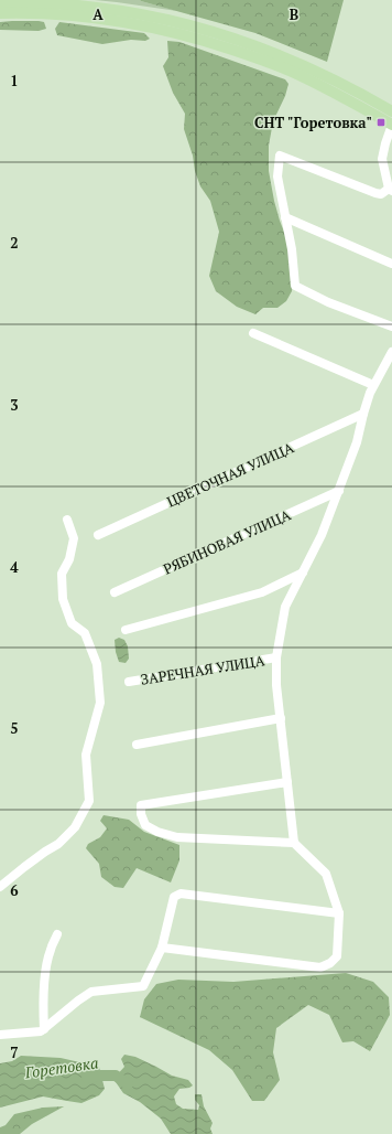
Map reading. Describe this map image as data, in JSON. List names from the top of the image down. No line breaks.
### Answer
{"streets":{"street":["ЦВЕТОЧНАЯ УЛИЦА","РЯБИНОВАЯ УЛИЦА","ЗАРЕЧНАЯ УЛИЦА"]},"water":["Горетовка"],"places":{"transit":["СНТ \"Горетовка\""]},"grid":{"columns":["A","B"],"rows":["1","2","3","4","5","6","7"]}}
